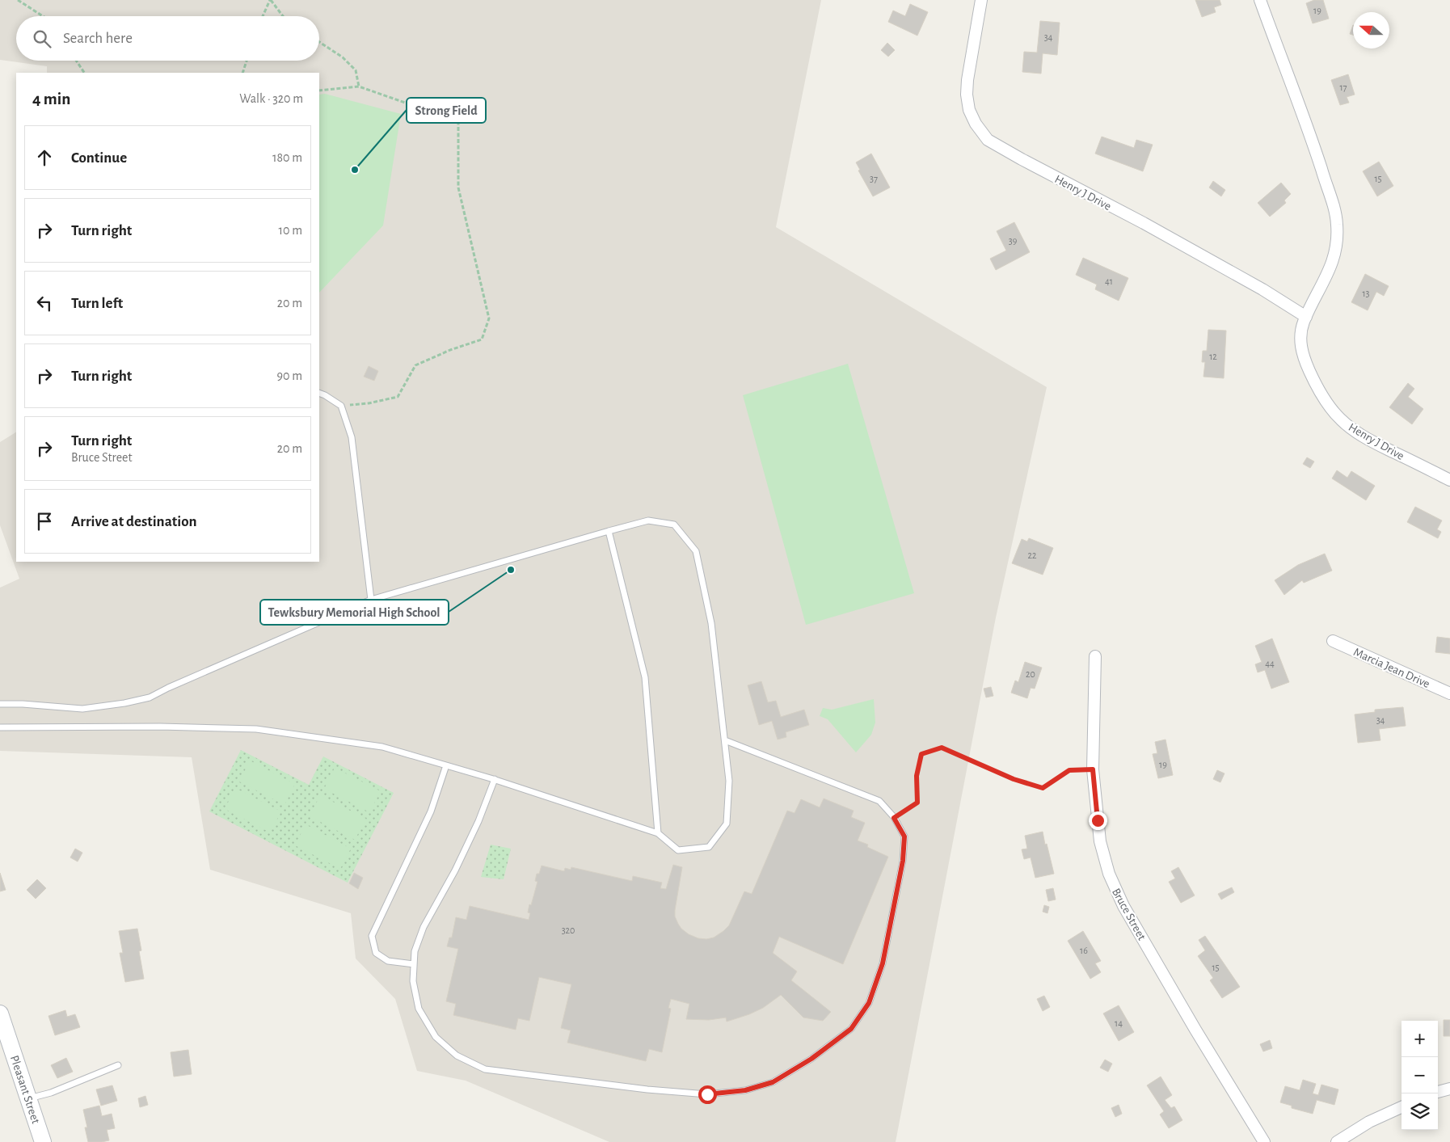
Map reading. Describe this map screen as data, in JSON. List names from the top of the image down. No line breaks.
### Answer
{"streets":{"main road":["Pleasant Street"],"street":["Henry J Drive","Marcia Jean Drive","Bruce Street"]},"places":["Strong Field","Tewksbury Memorial High School"],"house_numbers":["19","34","17","37","15","39","41","13","12","22","44","20","34","19","320","16","15","14"],"north":"left","page":{"search":"Search here","heading":["4 min","Walk · 320 m"],"list":[["Continue","180 m"],["Turn right","10 m"],["Turn left","20 m"],["Turn right","90 m"],["Turn right","Bruce Street","20 m"],"Arrive at destination"],"map_buttons":["+","−"]}}
